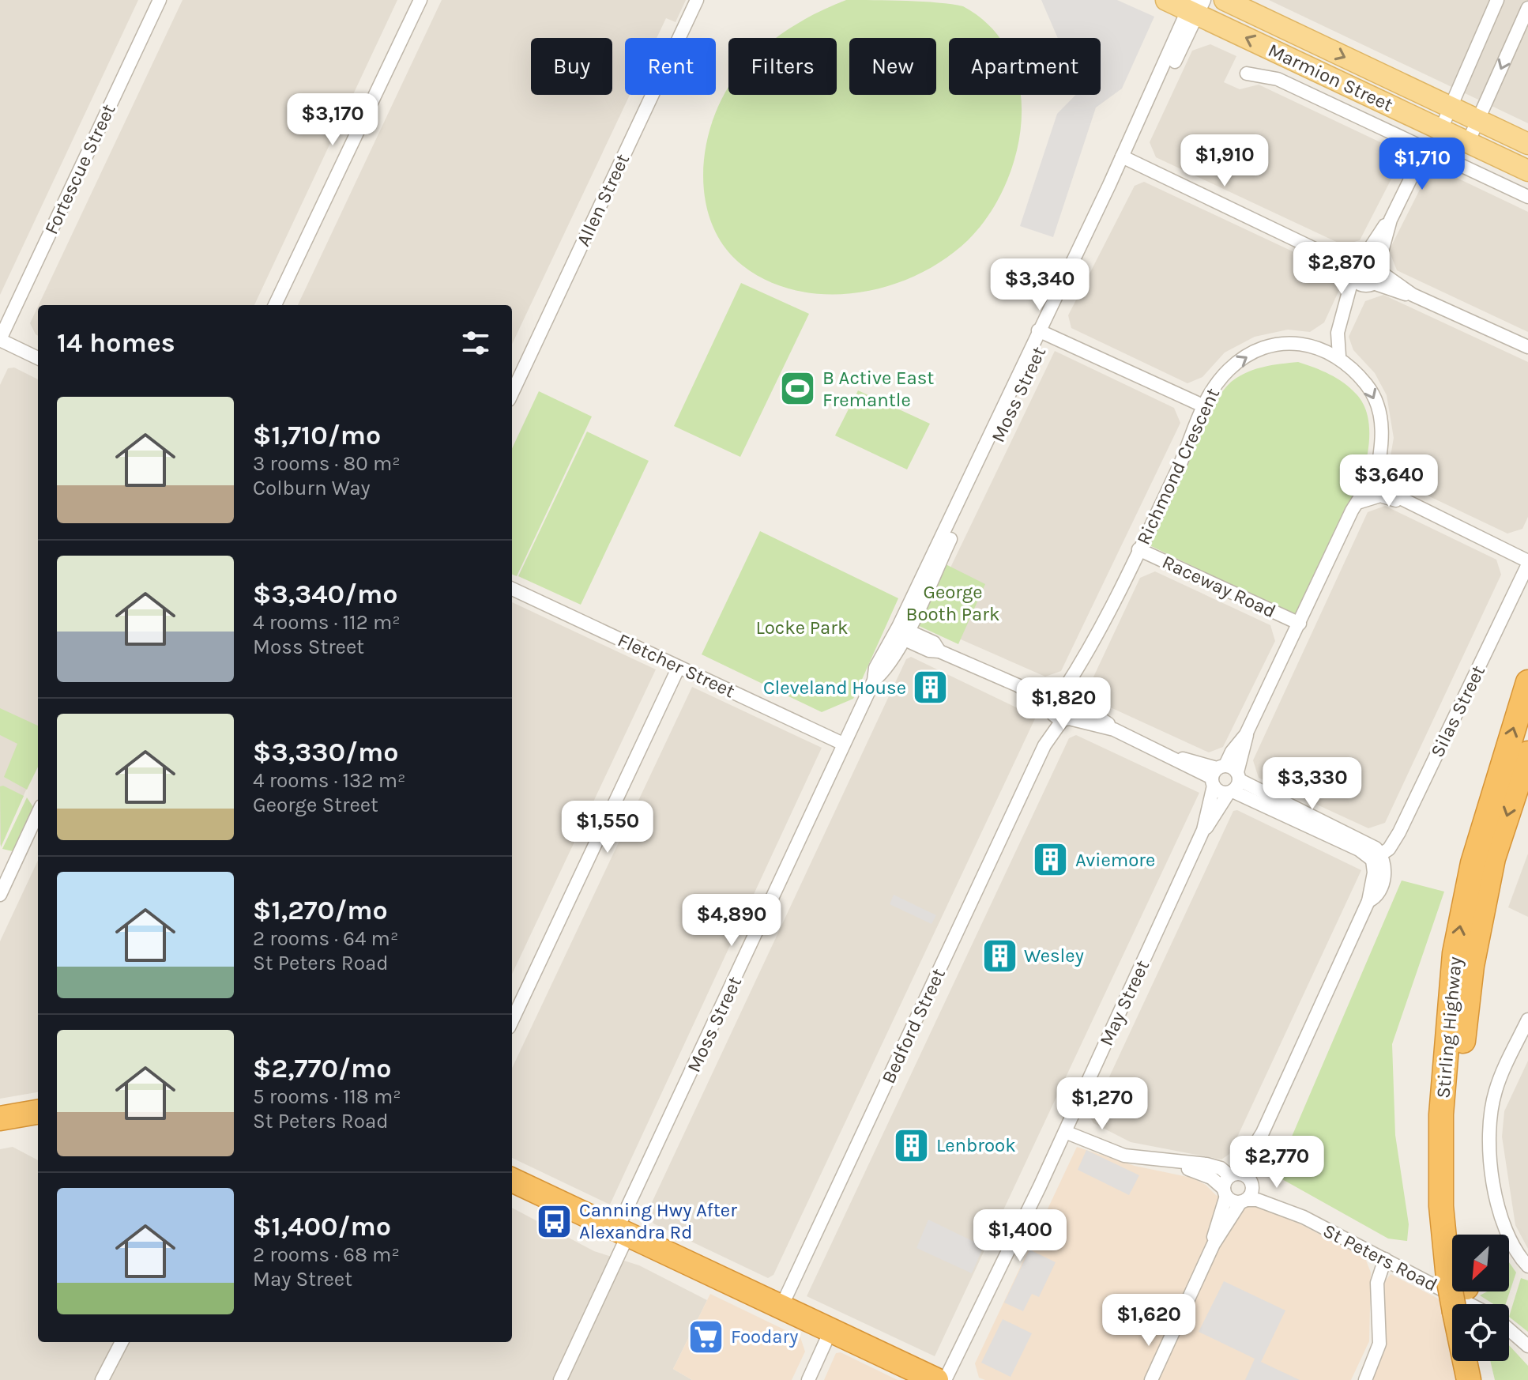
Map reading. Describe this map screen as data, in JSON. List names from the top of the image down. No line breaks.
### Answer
{"streets":{"highway":["Stirling Highway"],"main road":["Marmion Street"],"street":["Fortescue Street","Allen Street","Moss Street","Richmond Crescent","Raceway Road","Fletcher Street","Silas Street","May Street","Bedford Street","St Peters Road"]},"crossings":[["Marmion Street","Moss Street"],["Moss Street","Fletcher Street"],["Richmond Crescent","Raceway Road"]],"parks":["George Booth Park","Locke Park"],"places":{"sports":["B Active East Fremantle"],"building":["Cleveland House","Aviemore","Wesley","Lenbrook"],"bus stop":["Canning Hwy After Alexandra Rd"],"supermarket":["Foodary"]},"north":"bottom left","page":{"chip":["Buy","Rent","Filters","New","Apartment"],"price":["$3,170","$1,910","$1,710","$2,870","$3,340","$3,640","$1,820","$3,330","$1,550","$4,890","$1,270","$2,770","$1,400","$1,620"],"heading":"14 homes","list":[{"name":"$1,710/mo","note":"3 rooms · 80 m² · Colburn Way"},{"name":"$3,340/mo","note":"4 rooms · 112 m² · Moss Street"},{"name":"$3,330/mo","note":"4 rooms · 132 m² · George Street"},{"name":"$1,270/mo","note":"2 rooms · 64 m² · St Peters Road"},{"name":"$2,770/mo","note":"5 rooms · 118 m² · St Peters Road"},{"name":"$1,400/mo","note":"2 rooms · 68 m² · May Street"}]}}
